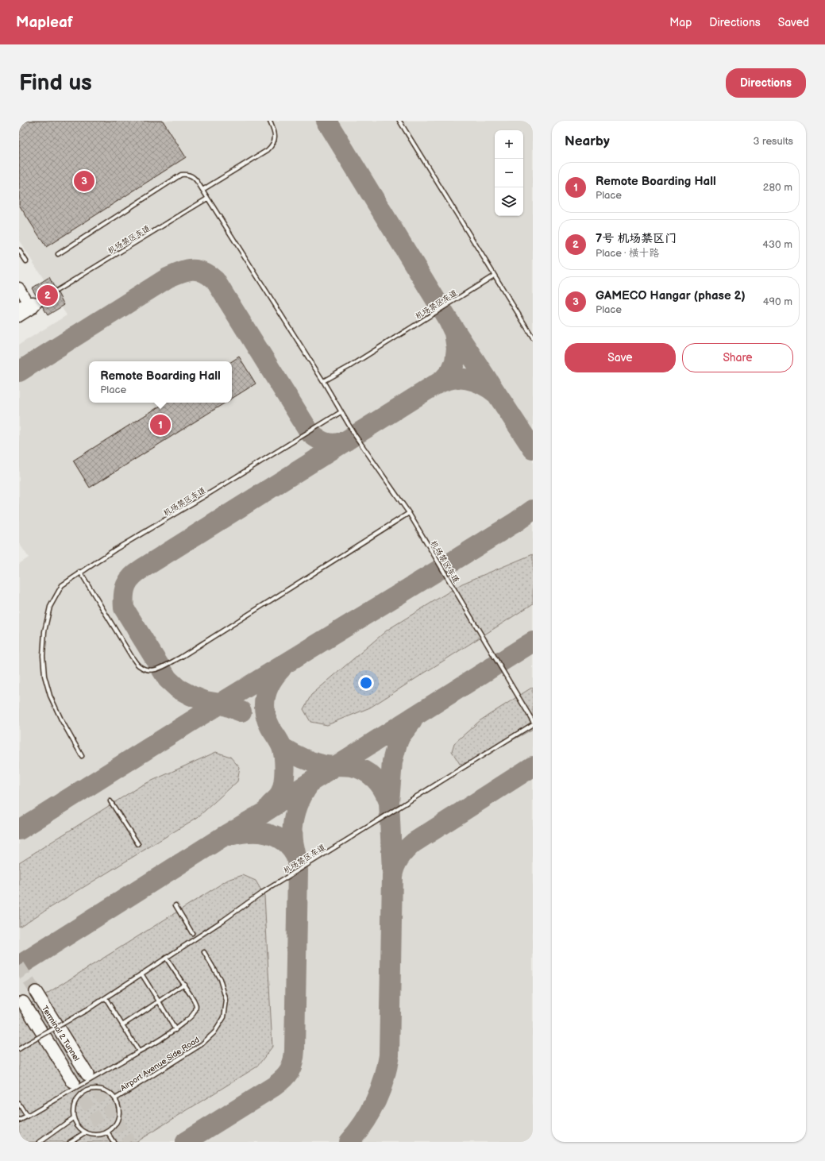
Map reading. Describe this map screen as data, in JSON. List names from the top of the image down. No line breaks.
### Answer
{"streets":{"highway":["Terminal 2 Tunnel"],"lane":["机场禁区车道","Airport Avenue Side Road"]},"page":{"header":"Mapleaf","nav":["Map","Directions","Saved"],"buttons":["Directions",["Save","Share"]],"title":"Find us","heading":["Nearby","3 results"],"map_buttons":["+","−"],"list":[{"mark":"1","name":"Remote Boarding Hall","note":"Place","value":"280 m"},{"mark":"2","name":"7号 机场禁区门","note":"Place · 横十路","value":"430 m"},{"mark":"3","name":"GAMECO Hangar (phase 2)","note":"Place","value":"490 m"}],"pins":["3","2","1"],"popup":["Remote Boarding Hall","Place"]}}
